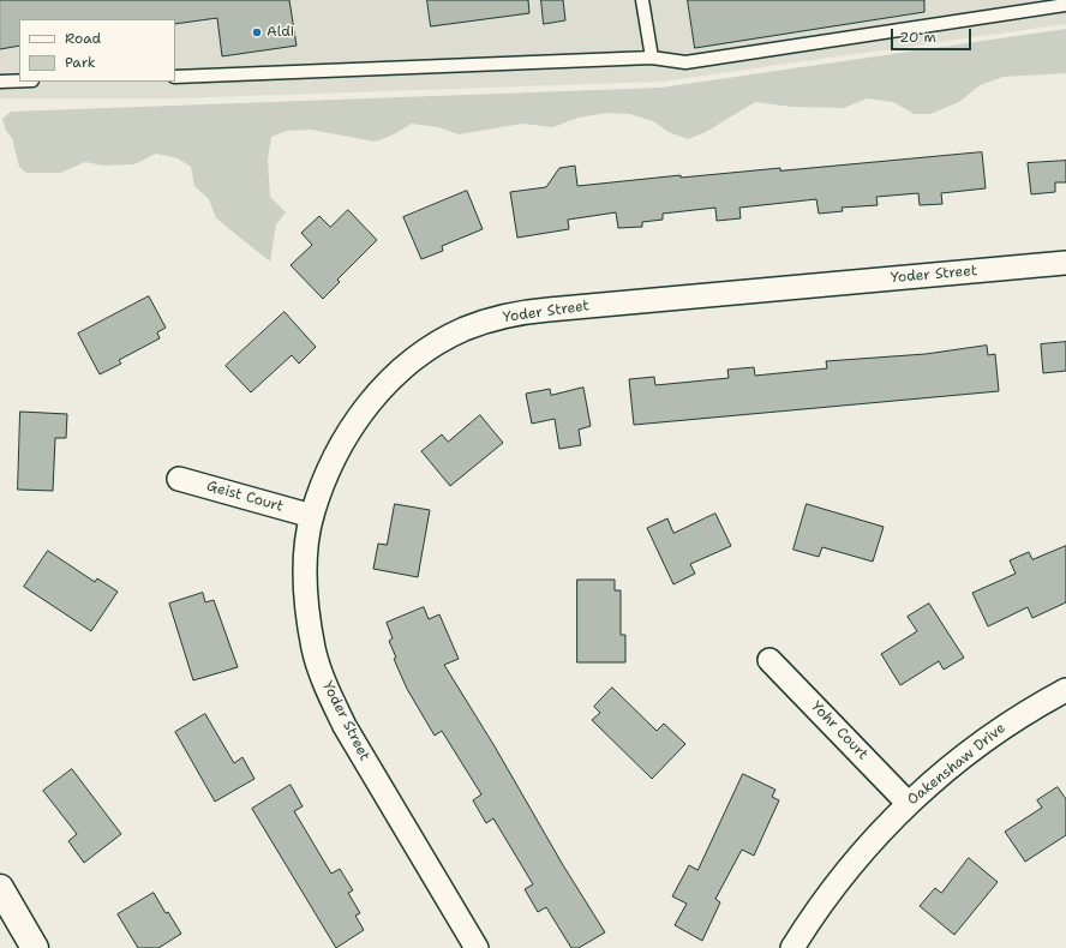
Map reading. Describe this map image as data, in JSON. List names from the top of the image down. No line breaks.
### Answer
{"streets":{"street":["Yoder Street","Geist Court","Yohr Court","Oakenshaw Drive"]},"crossings":[["Yoder Street","Geist Court"],["Yohr Court","Oakenshaw Drive"]],"places":["Aldi"],"legend":["Road","Park"],"scale_bar":"20 m"}
